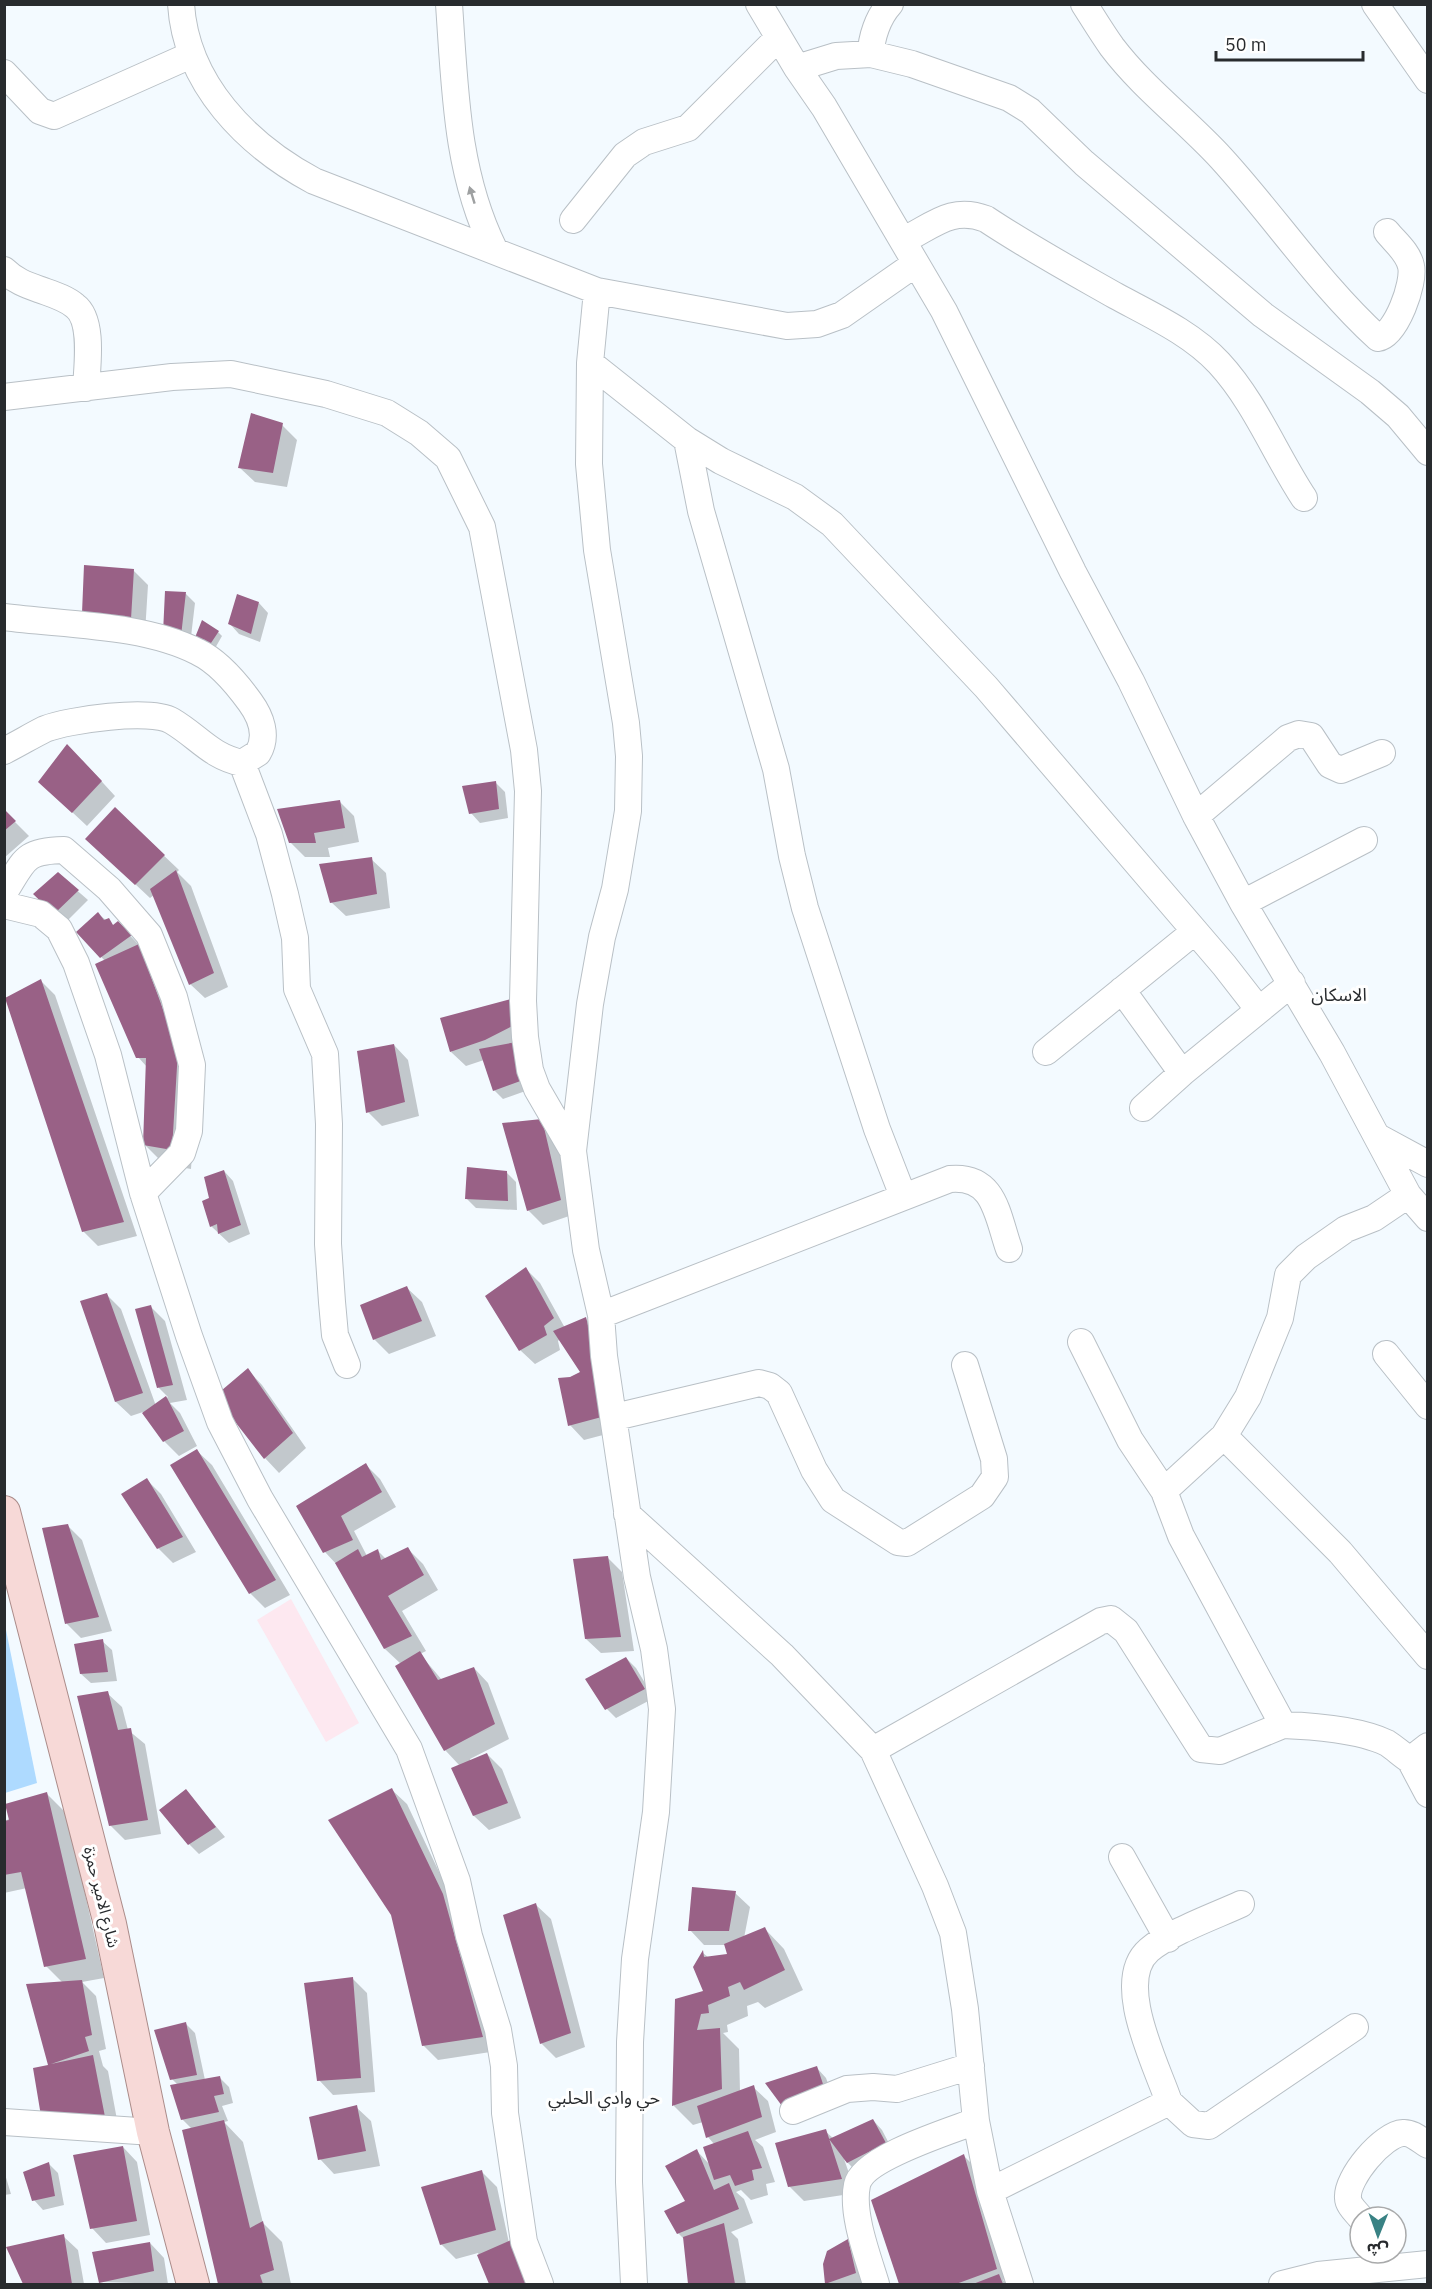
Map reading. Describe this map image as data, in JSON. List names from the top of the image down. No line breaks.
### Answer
{"streets":{"main road":["شارع الامير حمزة"]},"districts":["الاسكان","حي وادي الحلبي"],"scale_bar":"50 m","north":"bottom"}
